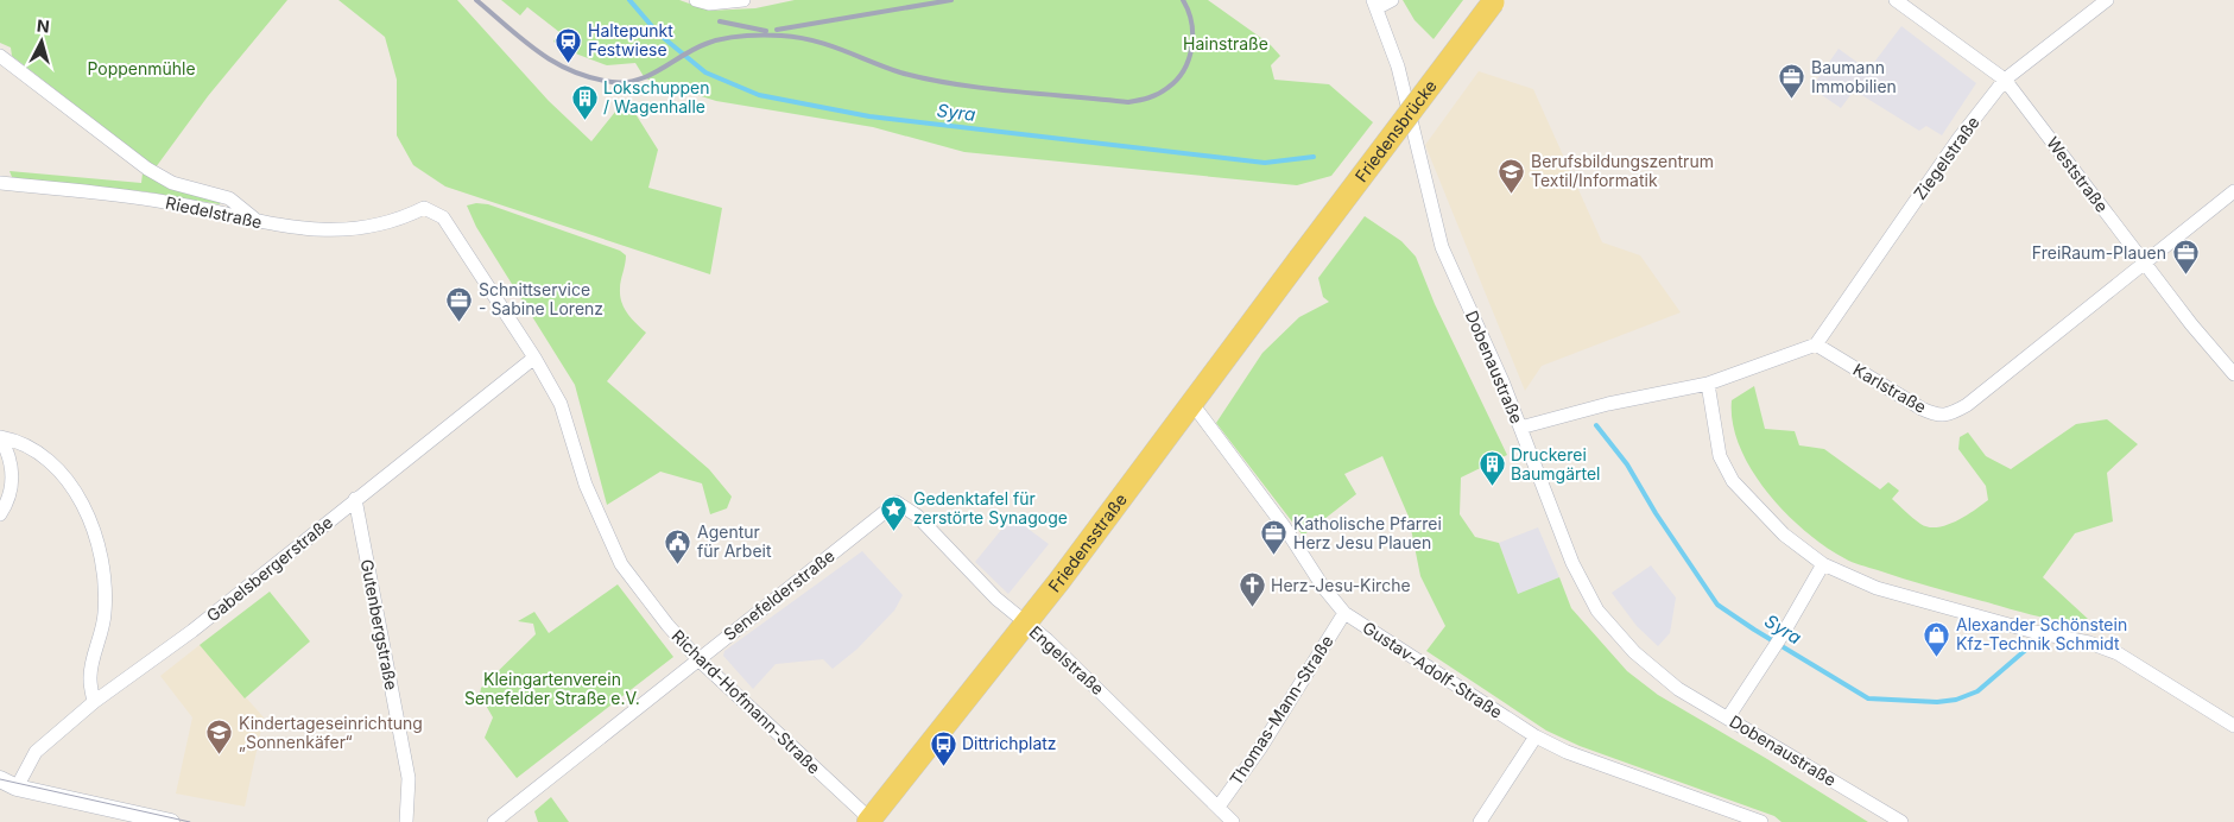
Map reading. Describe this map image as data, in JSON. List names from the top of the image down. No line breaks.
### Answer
{"streets":{"main road":["Friedensbrücke","Friedensstraße"],"street":["Ziegelstraße","Weststraße","Riedelstraße","Dobenaustraße","Karlstraße","Gabelsbergerstraße","Senefelderstraße","Gutenbergstraße","Engelstraße","Gustav-Adolf-Straße","Richard-Hofmann-Straße","Thomas-Mann-Straße"]},"crossings":[["Friedensbrücke","Friedensstraße"],["Ziegelstraße","Weststraße"],["Ziegelstraße","Karlstraße"],["Weststraße","Karlstraße"],["Riedelstraße","Richard-Hofmann-Straße"],["Friedensstraße","Engelstraße"],["Friedensstraße","Gustav-Adolf-Straße"],["Friedensstraße","Richard-Hofmann-Straße"],["Gabelsbergerstraße","Gutenbergstraße"],["Gabelsbergerstraße","Richard-Hofmann-Straße"],["Senefelderstraße","Engelstraße"],["Senefelderstraße","Richard-Hofmann-Straße"],["Engelstraße","Thomas-Mann-Straße"],["Gustav-Adolf-Straße","Thomas-Mann-Straße"]],"water":["Syra"],"parks":["Hainstraße","Poppenmühle","Kleingartenverein Senefelder Straße e.V."],"places":{"station":["Haltepunkt Festwiese"],"office":["Baumann Immobilien","FreiRaum-Plauen","Schnittservice - Sabine Lorenz","Katholische Pfarrei Herz Jesu Plauen"],"building":["Lokschuppen / Wagenhalle","Druckerei Baumgärtel"],"school or university":["Berufsbildungszentrum Textil/Informatik","Kindertageseinrichtung „Sonnenkäfer“"],"place":["Gedenktafel für zerstörte Synagoge"],"public building":["Agentur für Arbeit"],"church":["Herz-Jesu-Kirche"],"shop":["Alexander Schönstein Kfz-Technik Schmidt"],"bus stop":["Dittrichplatz"]},"north":"top"}
